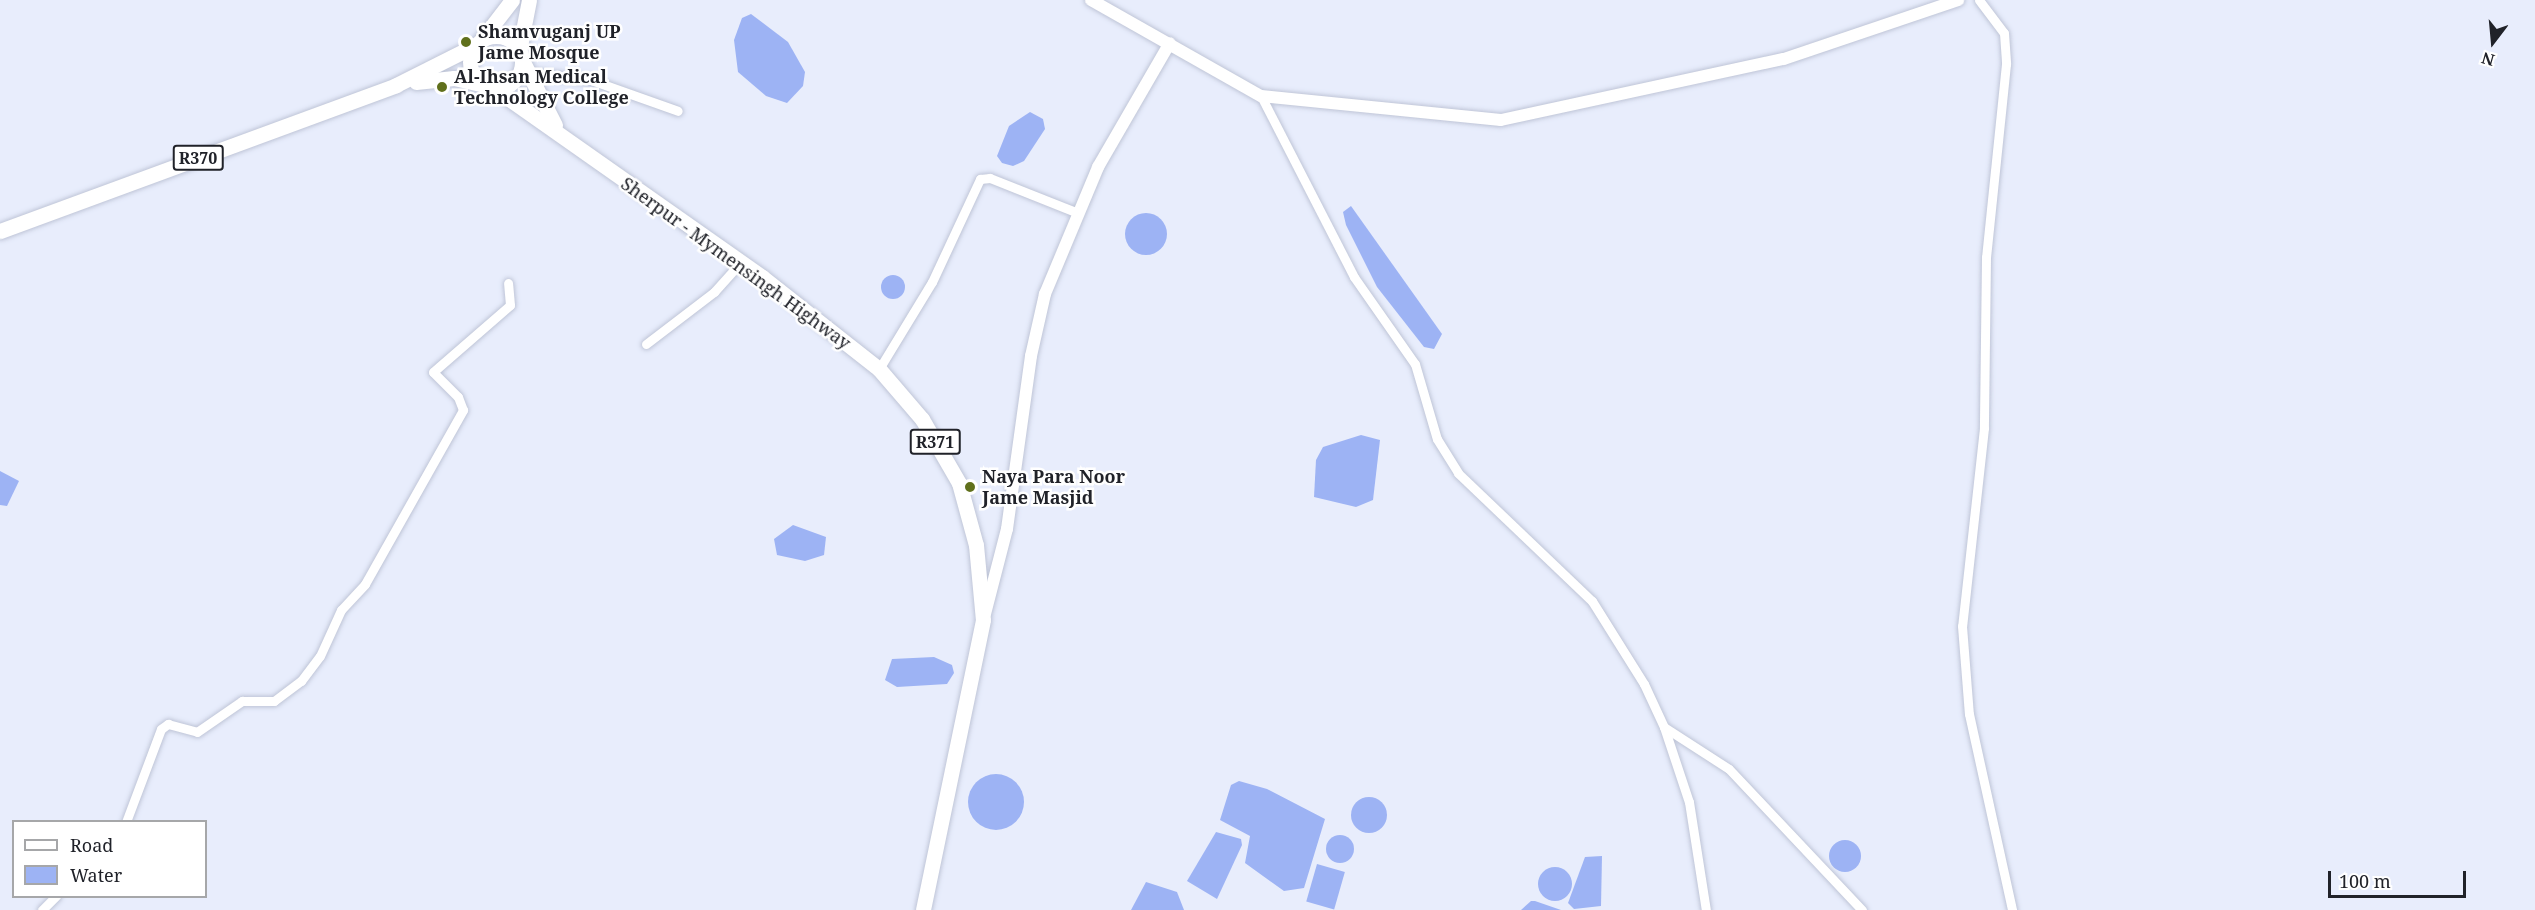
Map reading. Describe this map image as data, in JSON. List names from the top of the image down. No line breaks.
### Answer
{"streets":{"main road":["R370","Sherpur - Mymensingh Highway","R371"]},"crossings":[["R370","Sherpur - Mymensingh Highway"]],"places":["Shamvuganj UP Jame Mosque","Al-Ihsan Medical Technology College","Naya Para Noor Jame Masjid"],"legend":["Road","Water"],"scale_bar":"100 m","north":"bottom"}
